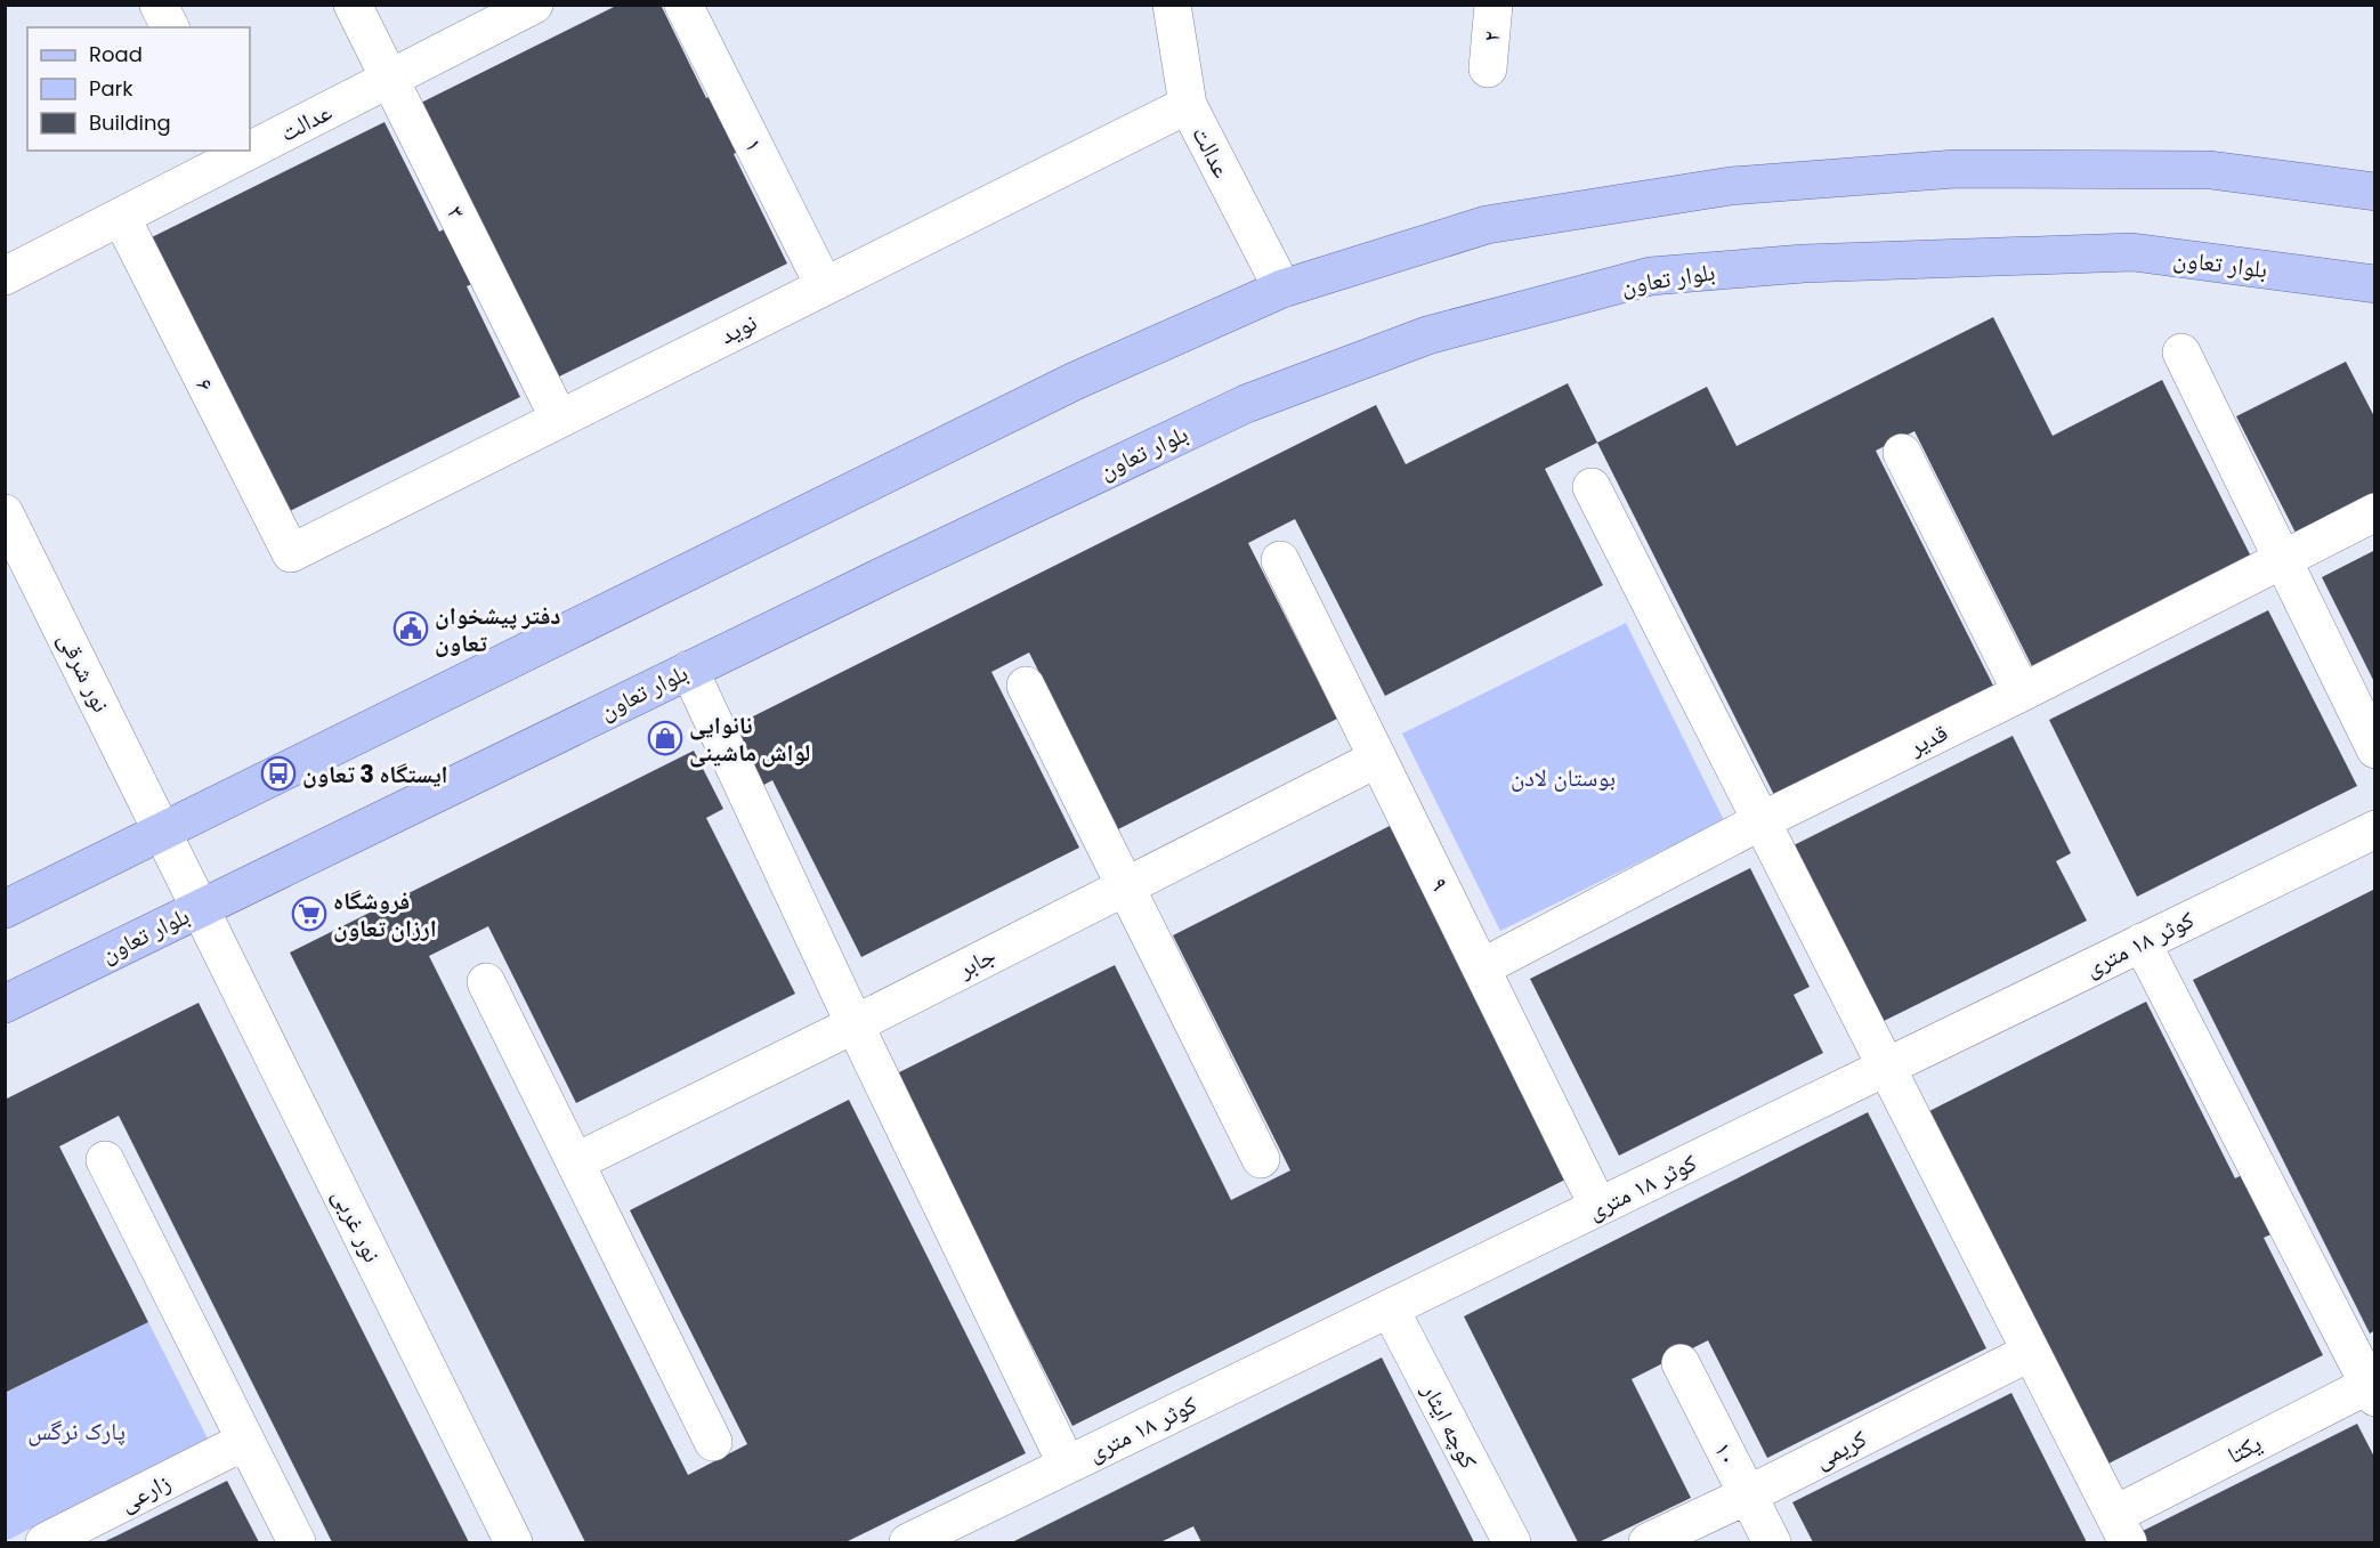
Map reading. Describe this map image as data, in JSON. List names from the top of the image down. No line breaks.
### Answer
{"streets":{"main road":["بلوار تعاون"],"street":["۲","عدالت","۱","۳","نوید","۶","نور شرقی","قدیر","۹","کوثر ۱۸ متری","جابر","نور غربی","کوچه ایثار","کریمی","یکتا","۱۰","زارعی"]},"crossings":[["عدالت","۳"],["عدالت","نوید"],["عدالت","۶"],["۱","نوید"],["۳","نوید"],["بلوار تعاون","نور شرقی"],["بلوار تعاون","نور غربی"],["نوید","۶"],["نور شرقی","نور غربی"],["قدیر","۹"],["۹","کوثر ۱۸ متری"],["۹","جابر"],["کوثر ۱۸ متری","کوچه ایثار"],["کریمی","۱۰"]],"parks":["بوستان لادن","پارک نرگس"],"places":{"public building":["دفتر پیشخوان تعاون"],"shop":["نانوایی لواش ماشینی"],"bus stop":["ایستگاه 3 تعاون"],"supermarket":["فروشگاه ارزان تعاون"]},"legend":["Road","Park","Building"]}
